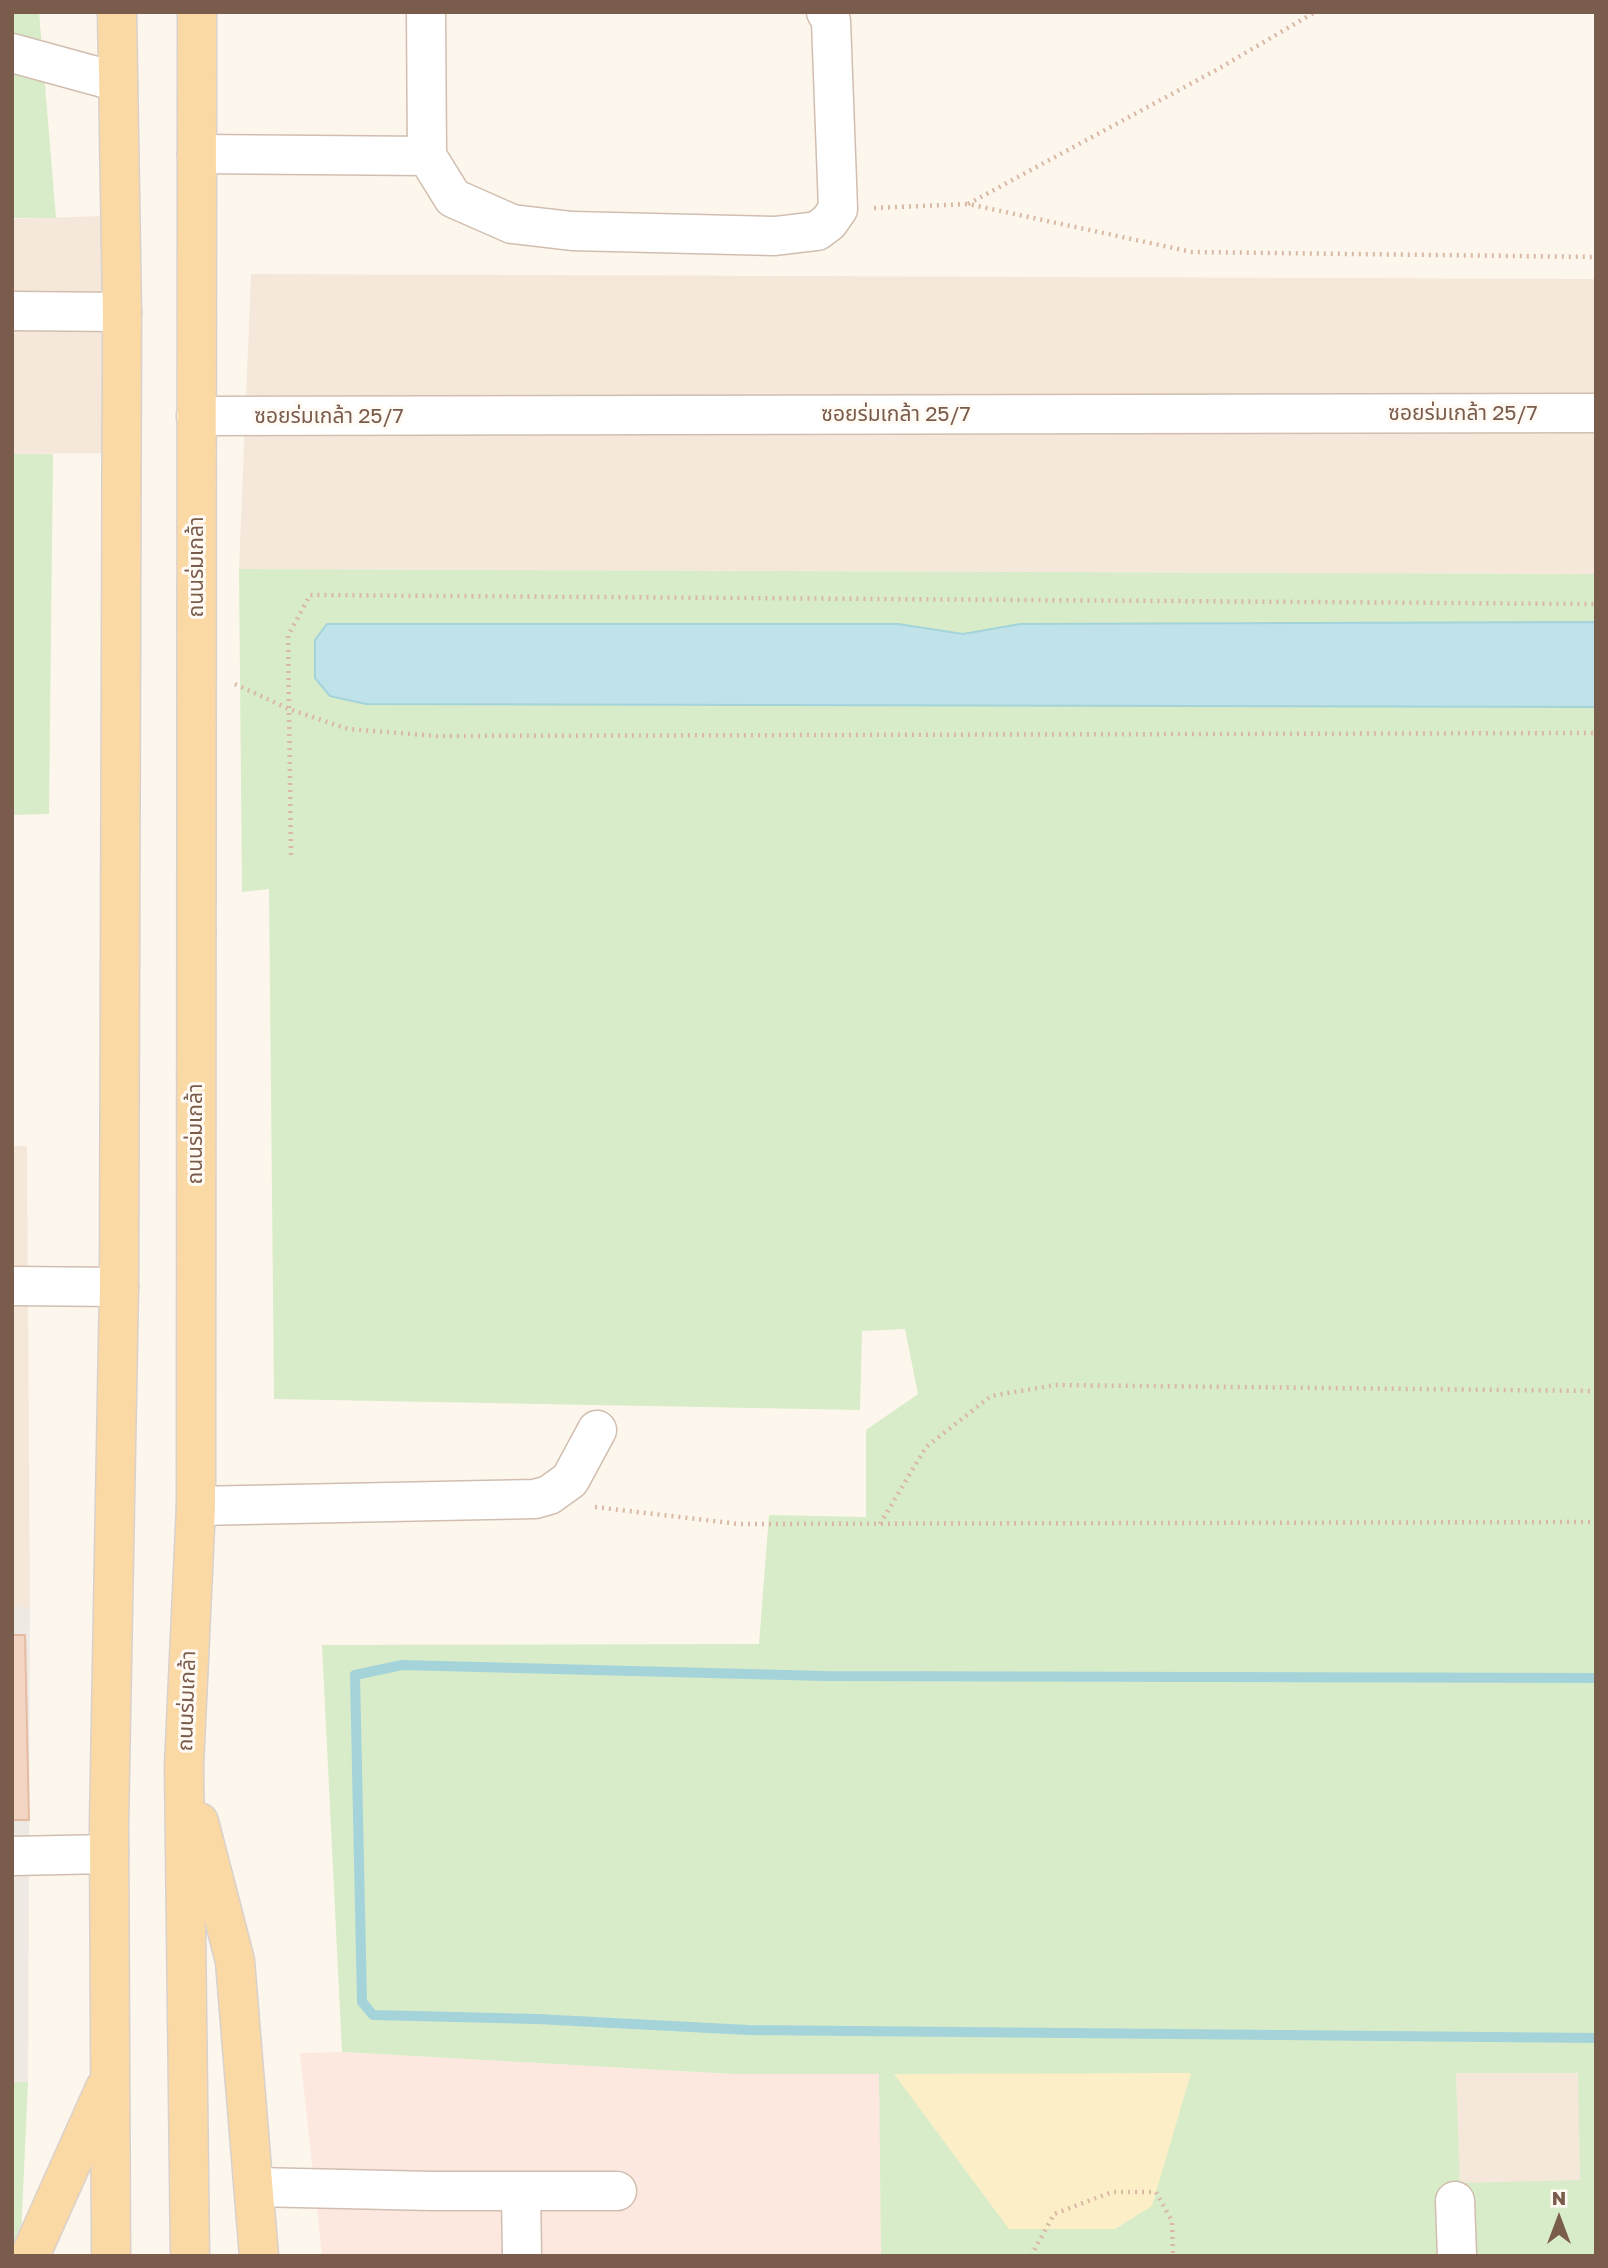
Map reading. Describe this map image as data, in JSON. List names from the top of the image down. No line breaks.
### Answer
{"streets":{"main road":["ถนนร่มเกล้า"],"street":["ซอยร่มเกล้า 25/7"]},"crossings":[["ซอยร่มเกล้า 25/7","ถนนร่มเกล้า"]],"north":"top"}
